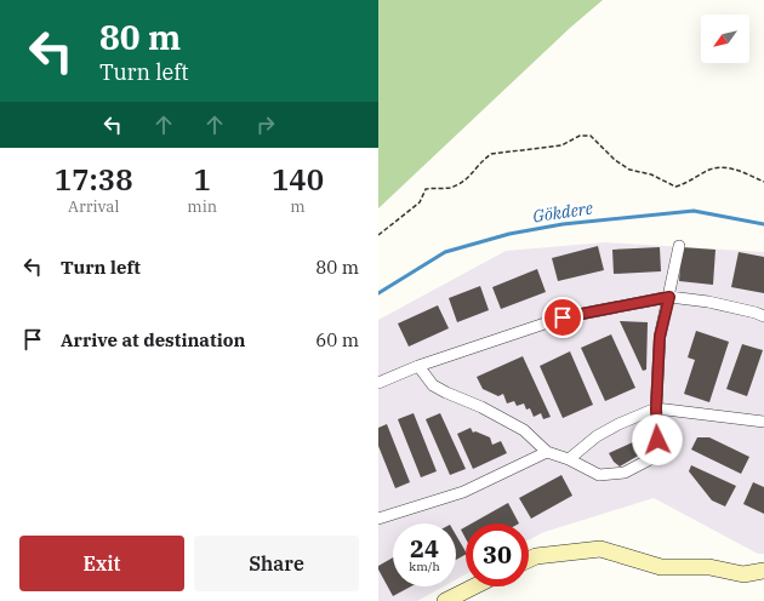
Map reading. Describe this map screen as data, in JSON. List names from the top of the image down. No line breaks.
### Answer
{"water":["Gökdere"],"north":"bottom left","page":{"turn":["80 m","Turn left"],"eta":["17:38","Arrival","1","min","140","m"],"list":[{"name":"Turn left","value":"80 m"},{"name":"Arrive at destination","value":"60 m"}],"speed":"24 km/h","limit":"30","buttons":["Exit","Share"]}}
